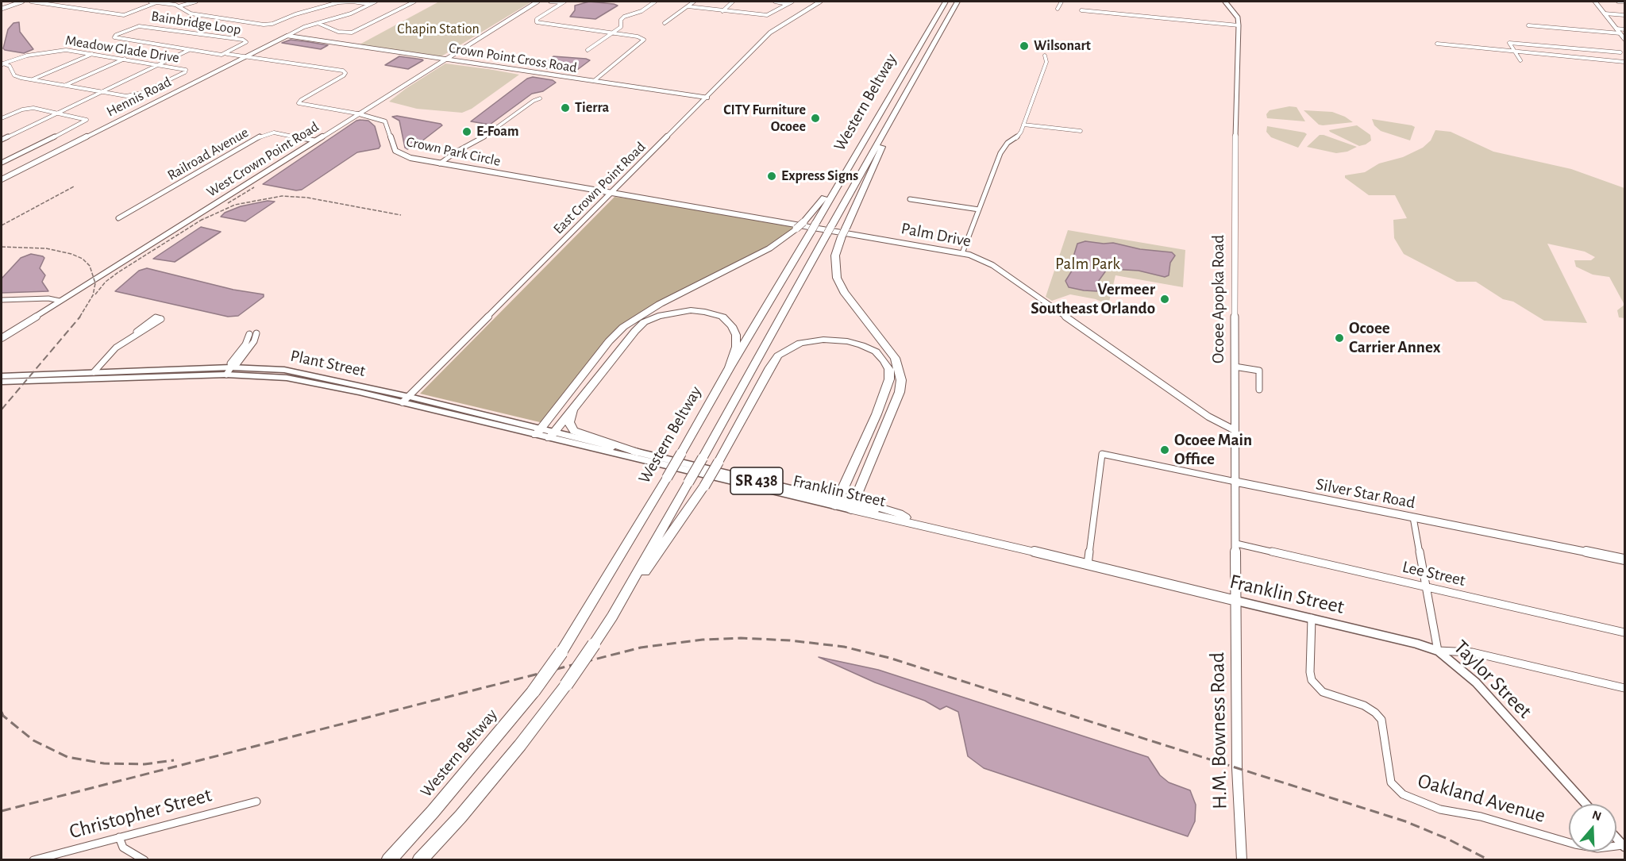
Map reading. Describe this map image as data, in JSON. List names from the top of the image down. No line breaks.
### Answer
{"streets":{"highway":["Western Beltway"],"main road":["Ocoee Apopka Road","Plant Street","SR 438","Franklin Street","Silver Star Road","H.M. Bowness Road"],"street":["Bainbridge Loop","Meadow Glade Drive","Crown Point Cross Road","Hennis Road","Crown Park Circle","Railroad Avenue","West Crown Point Road","East Crown Point Road","Palm Drive","Lee Street","Taylor Street","Oakland Avenue","Christopher Street"]},"crossings":[["Bainbridge Loop","Hennis Road"],["Bainbridge Loop","Crown Park Circle"],["Crown Point Cross Road","Hennis Road"],["Crown Point Cross Road","West Crown Point Road"],["Crown Point Cross Road","East Crown Point Road"],["Hennis Road","Crown Park Circle"],["Western Beltway","Franklin Street"],["Crown Park Circle","West Crown Point Road"],["Crown Park Circle","East Crown Point Road"],["Crown Park Circle","Palm Drive"],["Railroad Avenue","West Crown Point Road"],["East Crown Point Road","Palm Drive"],["East Crown Point Road","Plant Street"],["Palm Drive","Ocoee Apopka Road"],["Ocoee Apopka Road","Franklin Street"],["Ocoee Apopka Road","Silver Star Road"],["Ocoee Apopka Road","Lee Street"],["Ocoee Apopka Road","H.M. Bowness Road"],["Plant Street","Franklin Street"],["Franklin Street","Silver Star Road"],["Franklin Street","Taylor Street"],["Franklin Street","H.M. Bowness Road"],["Franklin Street","Oakland Avenue"],["Silver Star Road","Taylor Street"],["Lee Street","Taylor Street"]],"parks":["Chapin Station","Palm Park"],"places":["Wilsonart","Tierra","CITY Furniture Ocoee","E-Foam","Express Signs","Vermeer Southeast Orlando","Ocoee Carrier Annex","Ocoee Main Office"],"north":"top"}
